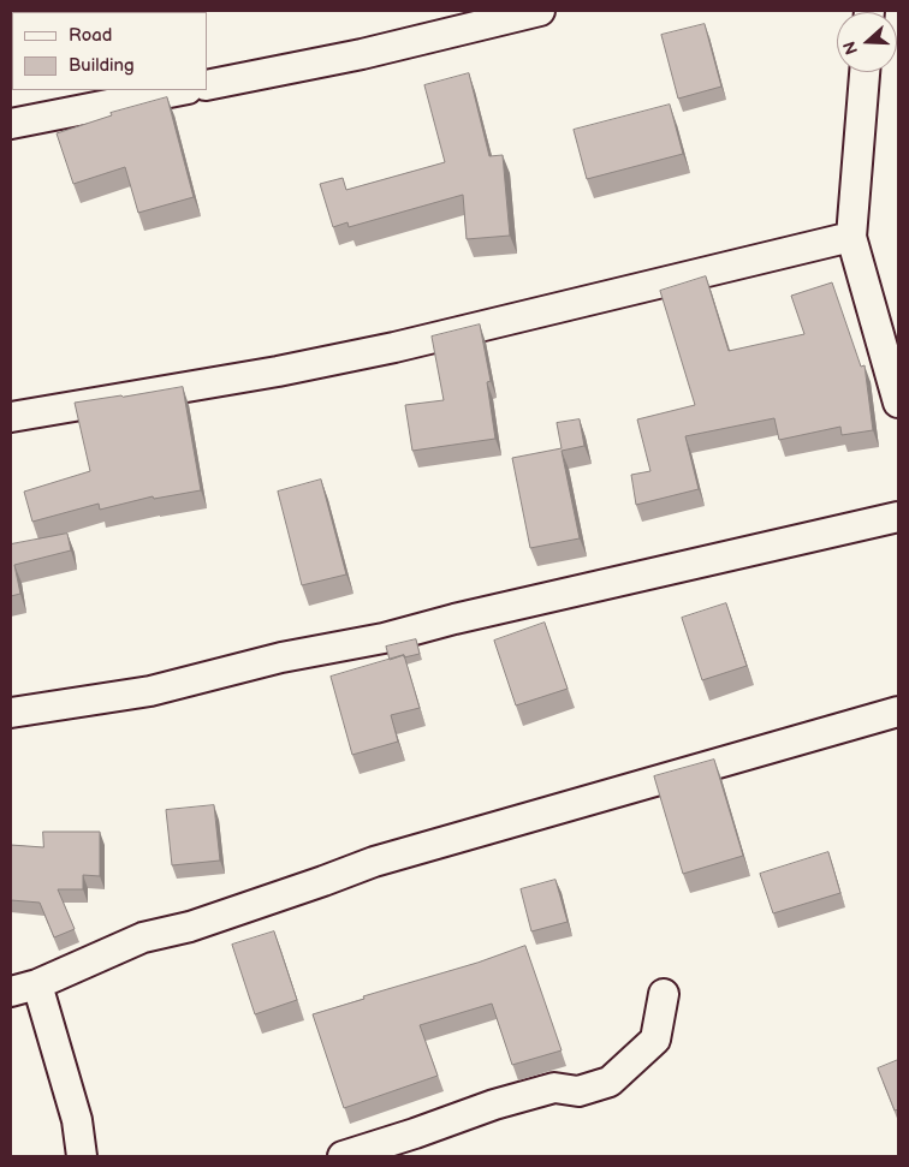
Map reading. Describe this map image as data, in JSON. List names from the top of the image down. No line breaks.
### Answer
{"legend":["Road","Building"],"north":"left"}
